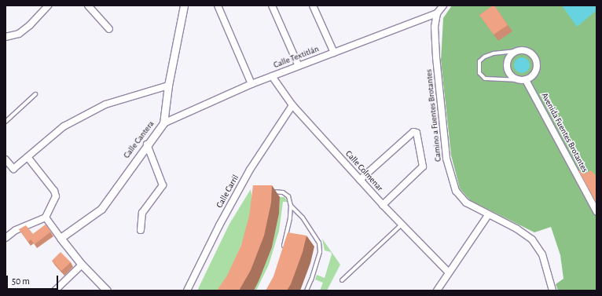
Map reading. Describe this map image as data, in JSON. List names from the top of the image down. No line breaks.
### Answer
{"streets":{"street":["Calle Textitlán","Camino a Fuentes Brotantes","Avenida Fuentes Brotantes","Calle Cantera","Calle Colmenar","Calle Carril"]},"crossings":[["Calle Textitlán","Camino a Fuentes Brotantes"],["Calle Textitlán","Calle Cantera"],["Calle Textitlán","Calle Colmenar"],["Calle Colmenar","Calle Carril"]],"scale_bar":"50 m"}
